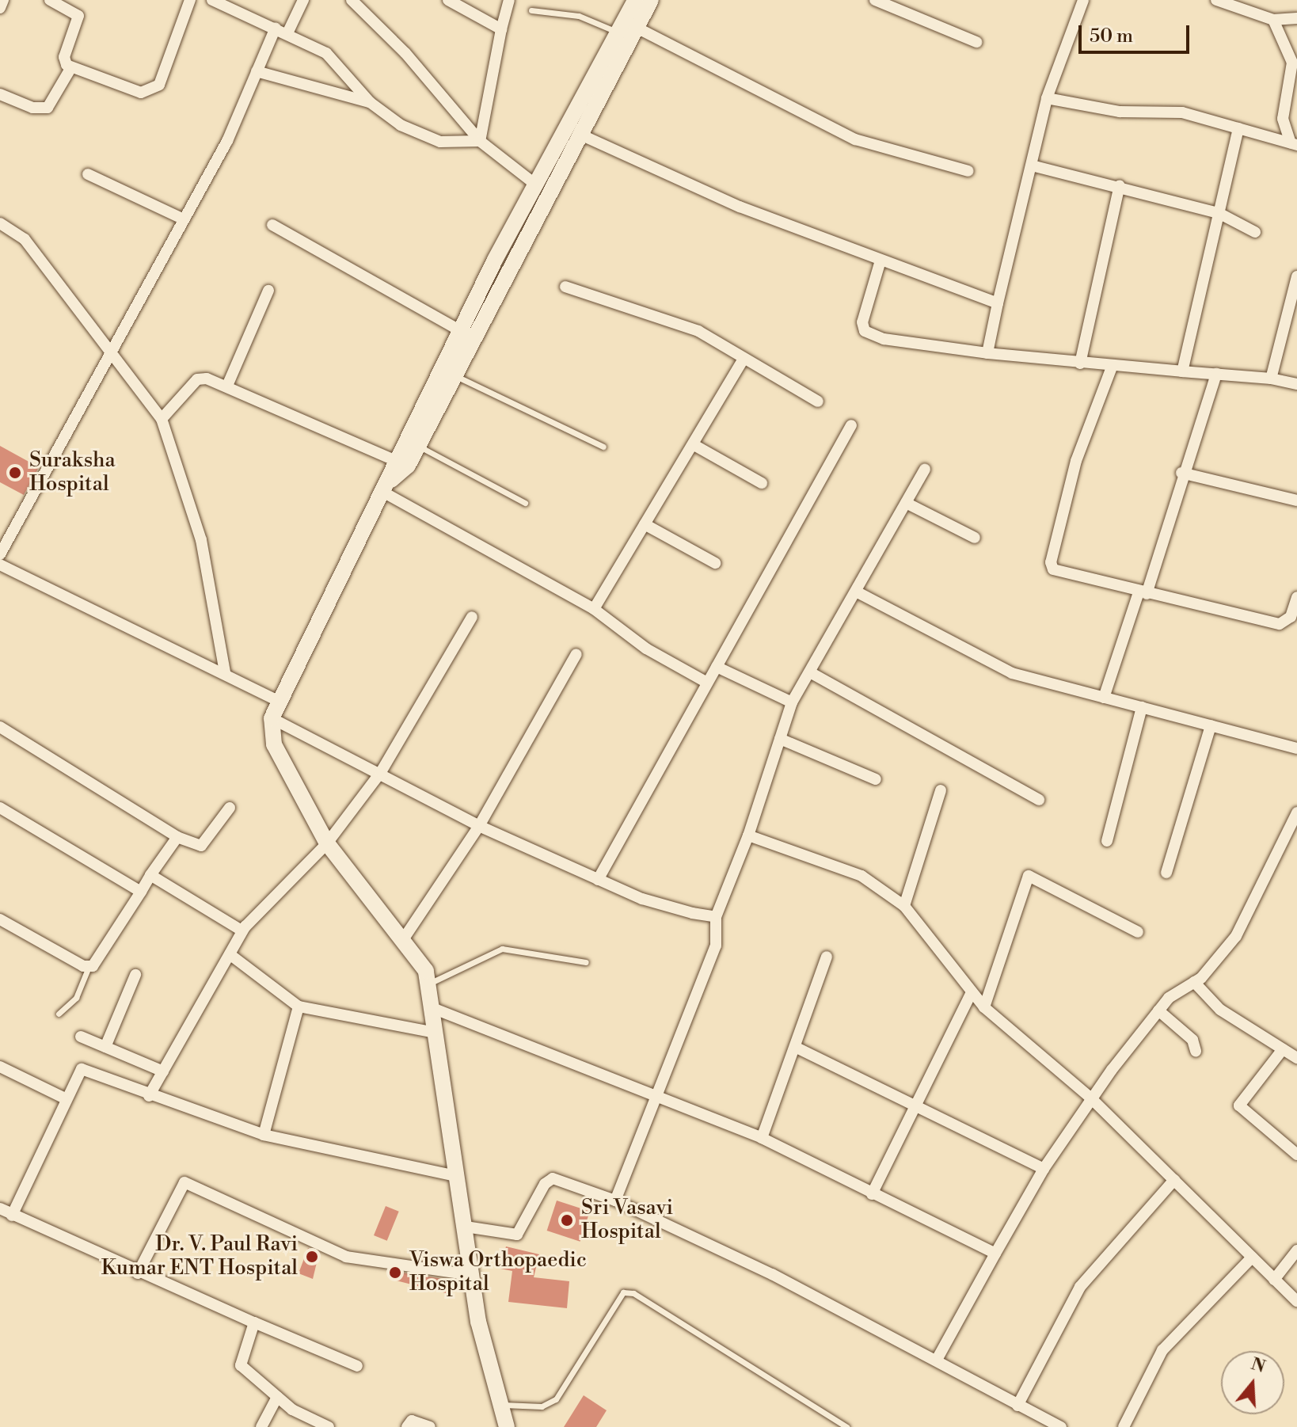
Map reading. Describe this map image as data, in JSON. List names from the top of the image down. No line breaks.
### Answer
{"places":["Suraksha Hospital","Sri Vasavi Hospital","Dr. V. Paul Ravi Kumar ENT Hospital","Viswa Orthopaedic Hospital"],"scale_bar":"50 m","north":"top"}
